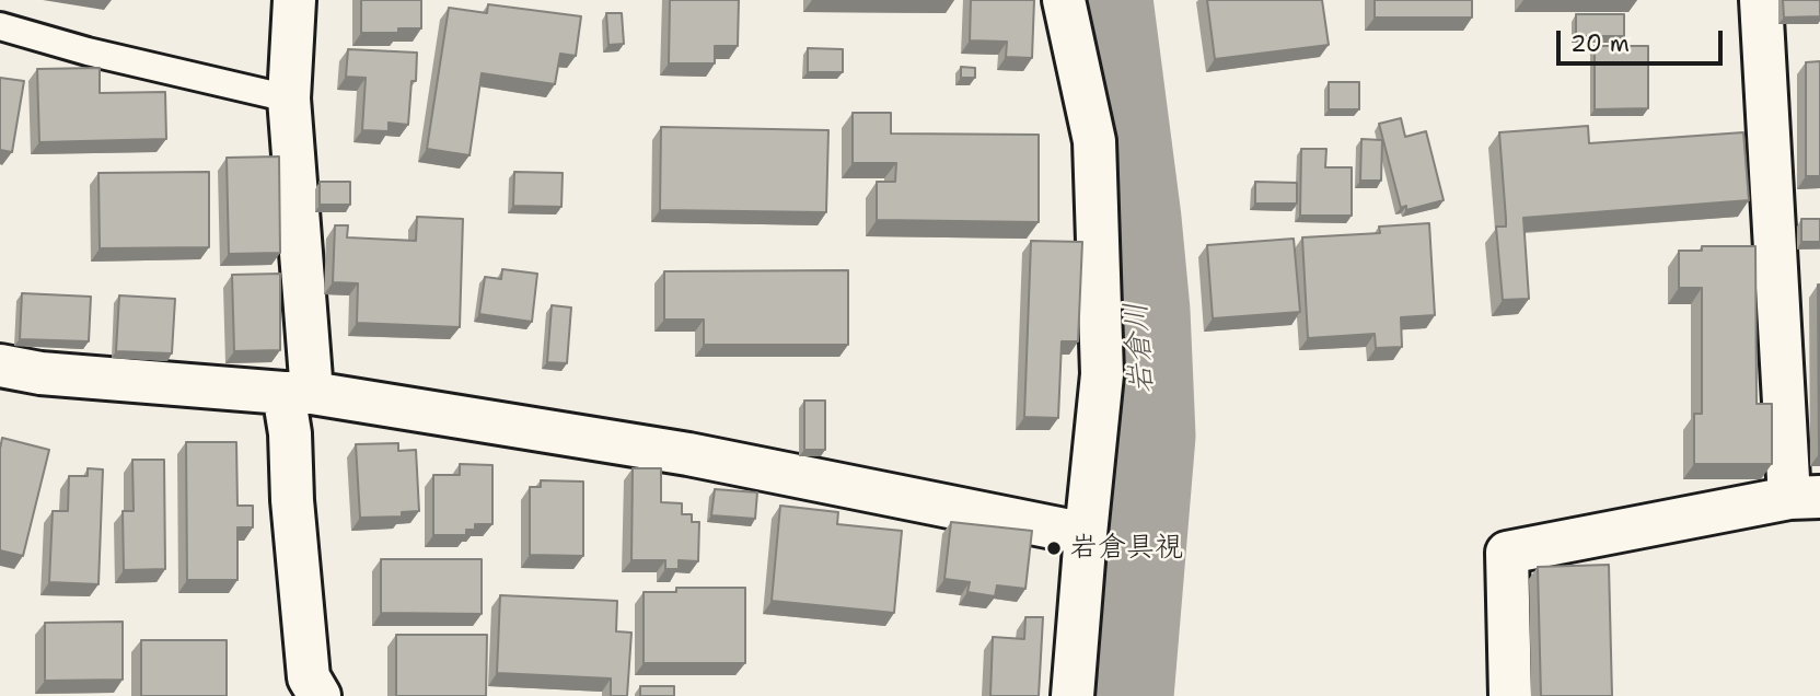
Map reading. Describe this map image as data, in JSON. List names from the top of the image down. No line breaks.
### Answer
{"water":["岩倉川"],"places":["岩倉具視"],"scale_bar":"20 m"}
